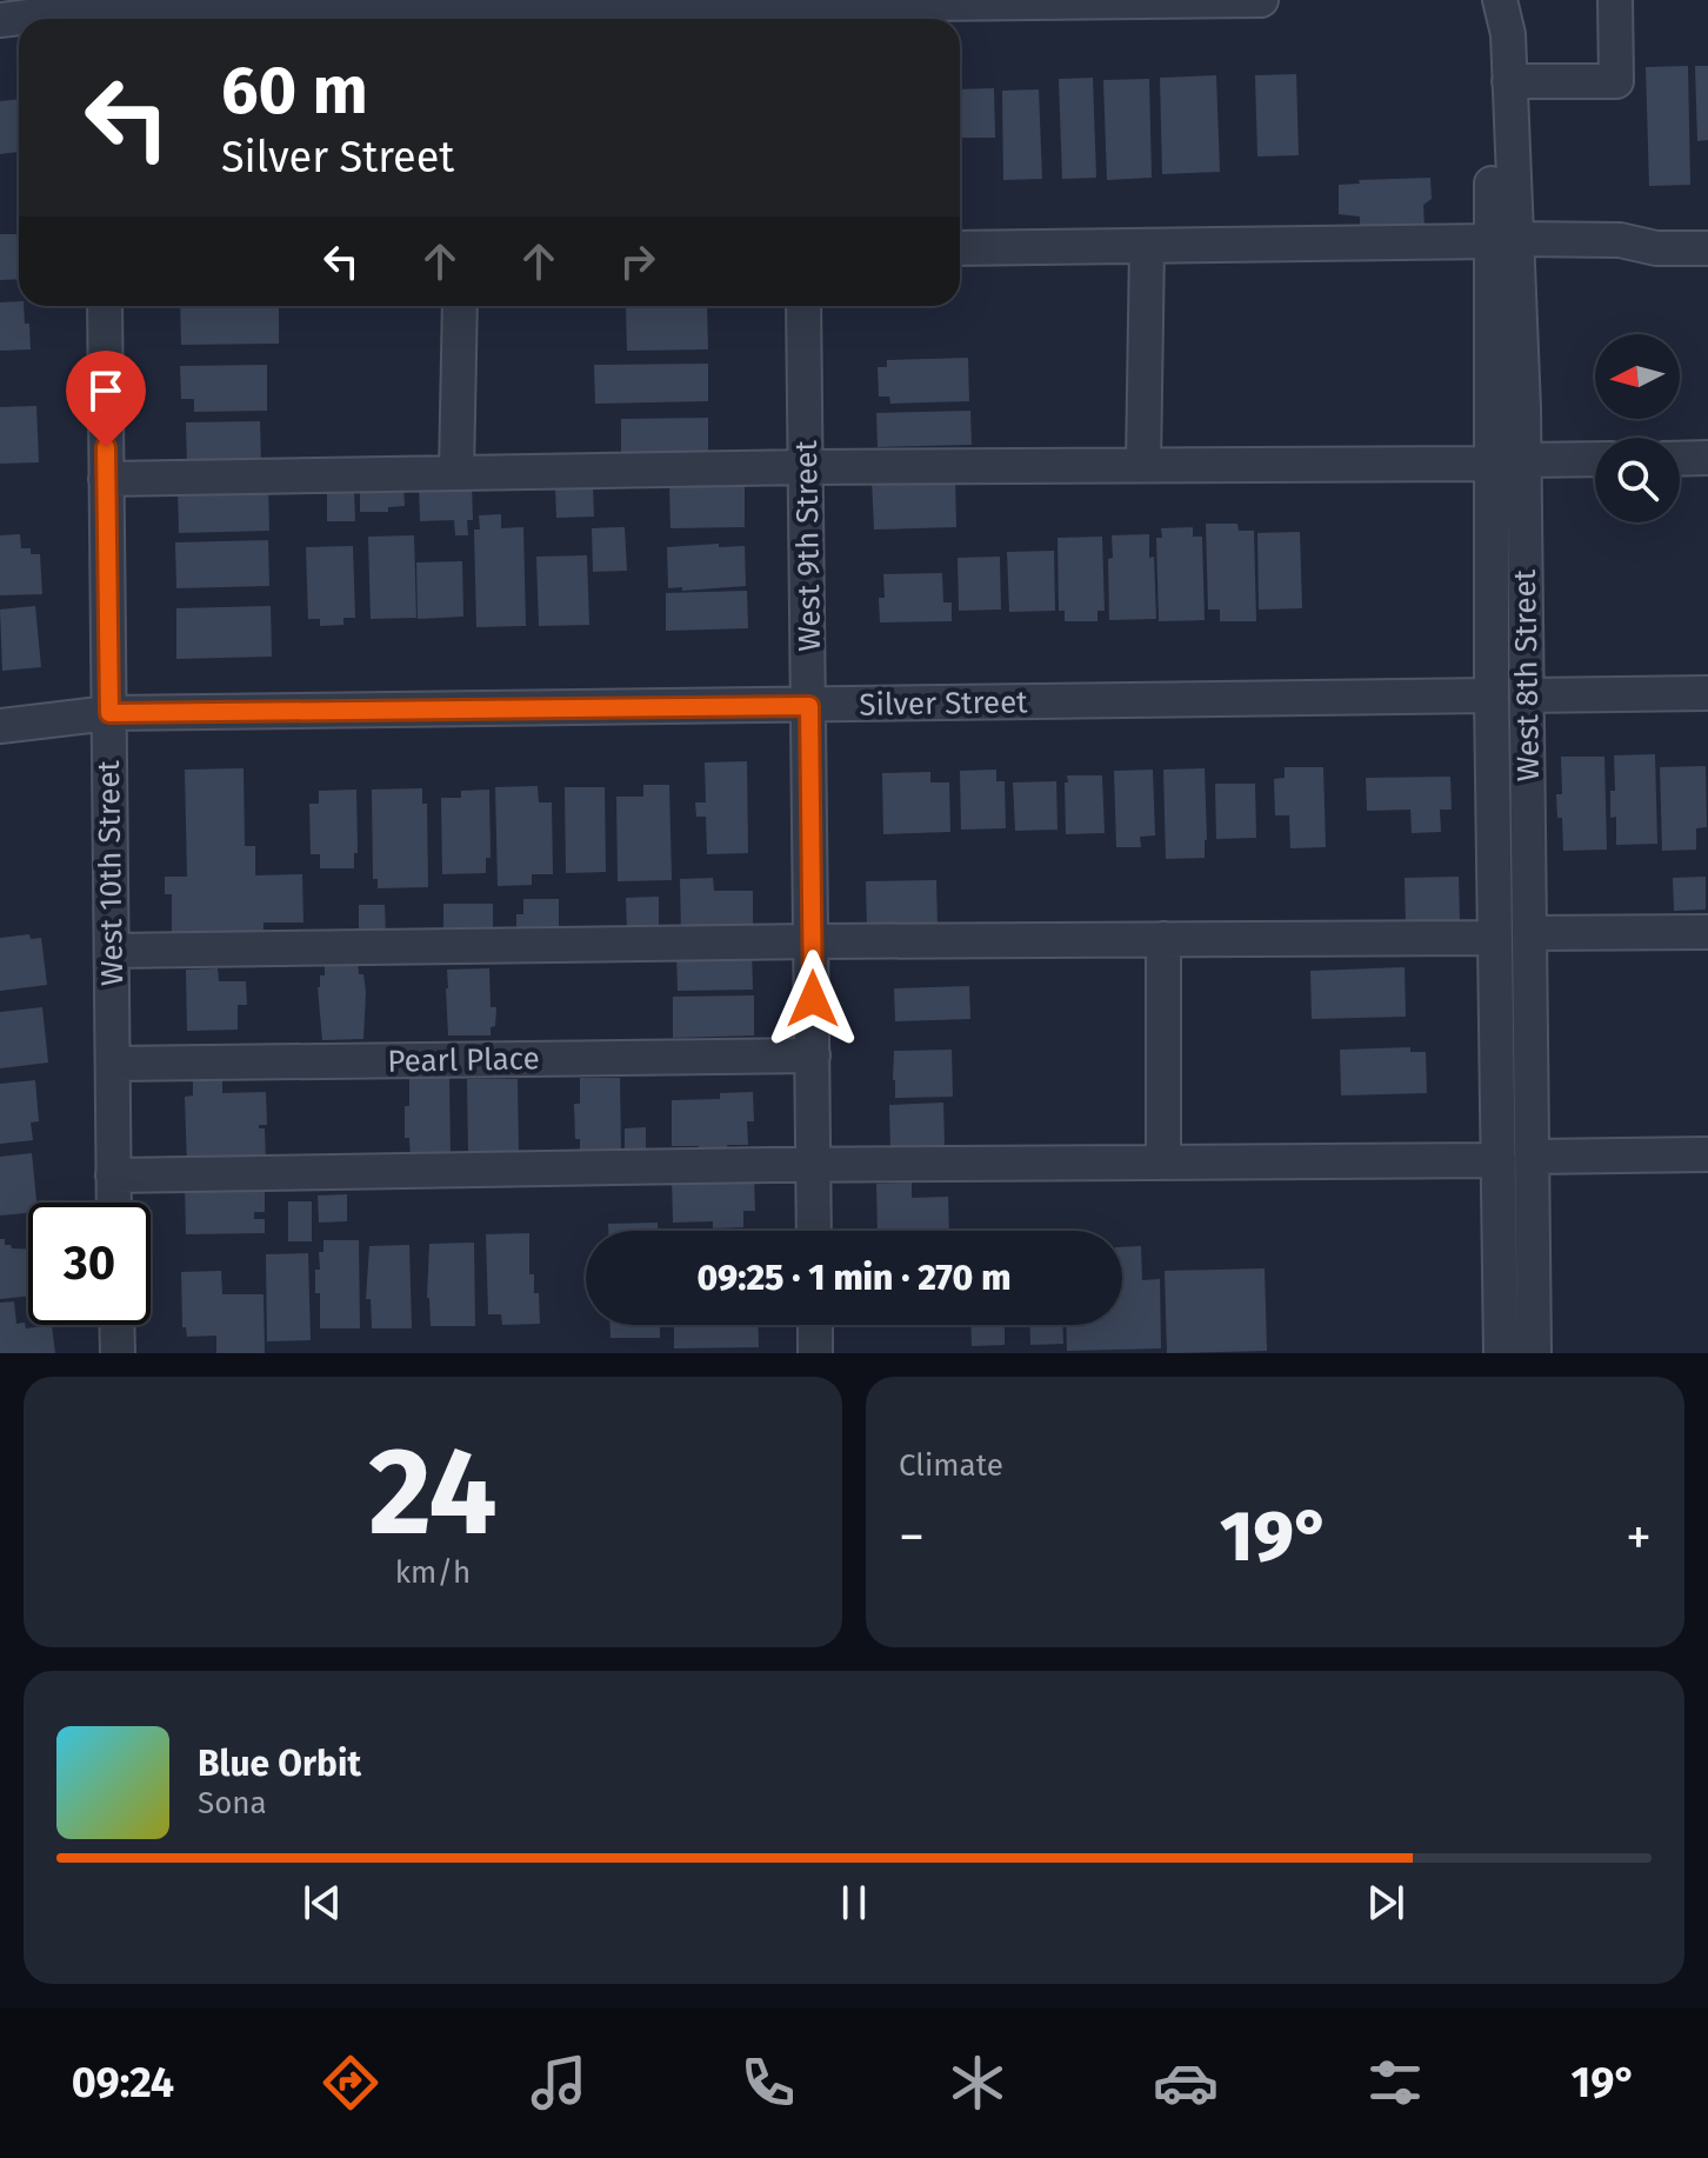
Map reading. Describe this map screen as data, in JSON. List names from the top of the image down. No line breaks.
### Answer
{"streets":{"street":["West 9th Street","West 8th Street","Silver Street","West 10th Street","Pearl Place"]},"crossings":[["West 9th Street","Silver Street"],["West 9th Street","Pearl Place"],["West 8th Street","Silver Street"],["Silver Street","West 10th Street"],["West 10th Street","Pearl Place"]],"north":"left","page":{"turn":["60 m","Silver Street"],"limit":"30","trip":"09:25 · 1 min · 270 m","tile":[["24","km/h"],"Climate"],"heat":["−","19°","+"],"song":["Blue Orbit","Sona"],"tabs":["09:24","19°"]}}
